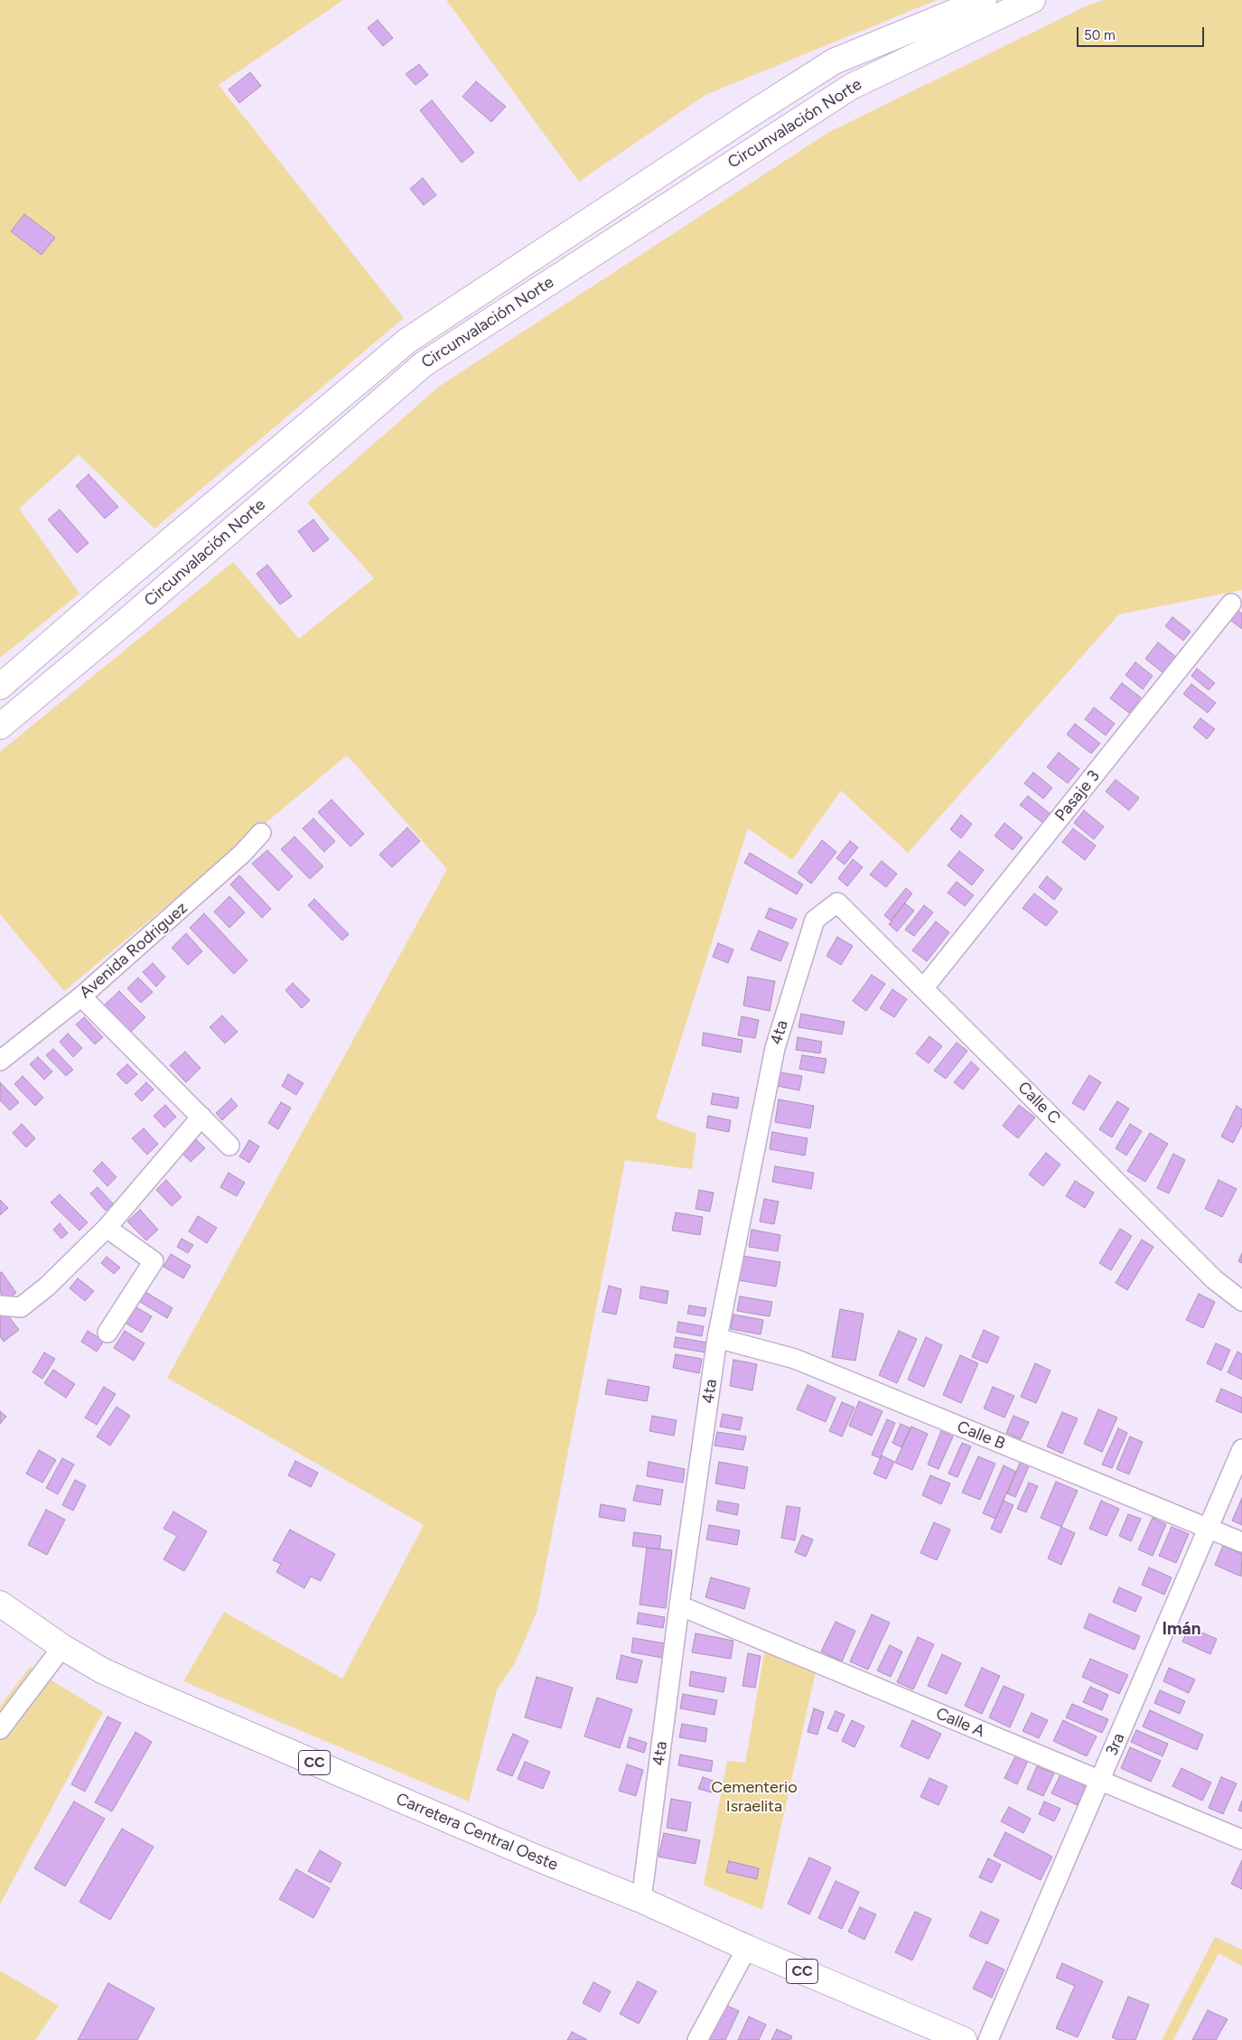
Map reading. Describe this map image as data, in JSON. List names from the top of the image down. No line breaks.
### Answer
{"streets":{"main road":["Circunvalación Norte","CC","Carretera Central Oeste"],"street":["Pasaje 3","Avenida Rodriguez","4ta","Calle C","Calle B","Calle A","3ra"]},"crossings":[["Pasaje 3","Calle C"],["4ta","Calle C"],["4ta","Calle B"],["4ta","Calle A"],["4ta","Carretera Central Oeste"],["Calle B","3ra"],["Calle A","3ra"]],"districts":["Imán"],"parks":["Cementerio Israelita"],"scale_bar":"50 m"}
